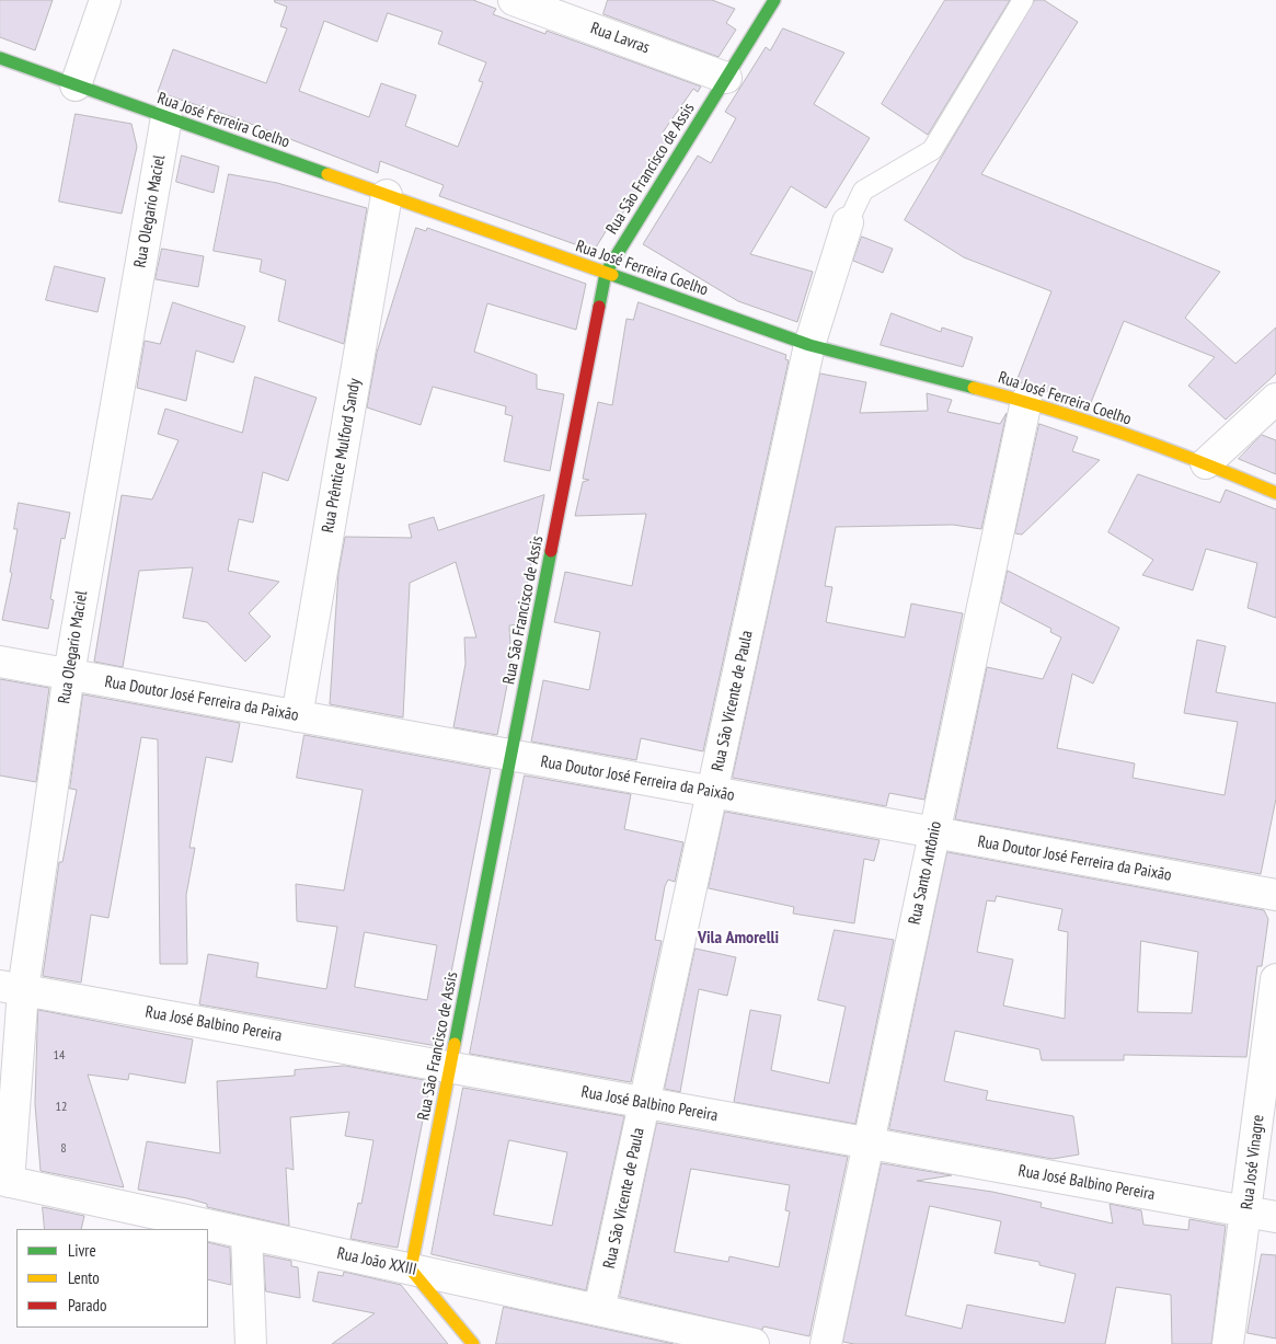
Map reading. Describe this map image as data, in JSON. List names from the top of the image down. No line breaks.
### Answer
{"streets":{"street":["Rua Lavras","Rua José Ferreira Coelho","Rua São Francisco de Assis","Rua Olegario Maciel","Rua Prêntice Mulford Sandy","Rua Doutor José Ferreira da Paixão","Rua São Vicente de Paula","Rua Santo Antônio","Rua José Balbino Pereira","Rua José Vinagre","Rua João XXIII"]},"crossings":[["Rua Lavras","Rua São Francisco de Assis"],["Rua José Ferreira Coelho","Rua São Francisco de Assis"],["Rua José Ferreira Coelho","Rua Olegario Maciel"],["Rua José Ferreira Coelho","Rua Prêntice Mulford Sandy"],["Rua José Ferreira Coelho","Rua São Vicente de Paula"],["Rua José Ferreira Coelho","Rua Santo Antônio"],["Rua São Francisco de Assis","Rua Doutor José Ferreira da Paixão"],["Rua São Francisco de Assis","Rua José Balbino Pereira"],["Rua São Francisco de Assis","Rua João XXIII"],["Rua Olegario Maciel","Rua Doutor José Ferreira da Paixão"],["Rua Olegario Maciel","Rua José Balbino Pereira"],["Rua Olegario Maciel","Rua João XXIII"],["Rua Prêntice Mulford Sandy","Rua Doutor José Ferreira da Paixão"],["Rua Doutor José Ferreira da Paixão","Rua São Vicente de Paula"],["Rua Doutor José Ferreira da Paixão","Rua Santo Antônio"],["Rua São Vicente de Paula","Rua José Balbino Pereira"],["Rua São Vicente de Paula","Rua João XXIII"],["Rua Santo Antônio","Rua José Balbino Pereira"],["Rua José Balbino Pereira","Rua José Vinagre"]],"districts":["Vila Amorelli"],"house_numbers":["14","12","8"],"legend":["Livre","Lento","Parado"]}
